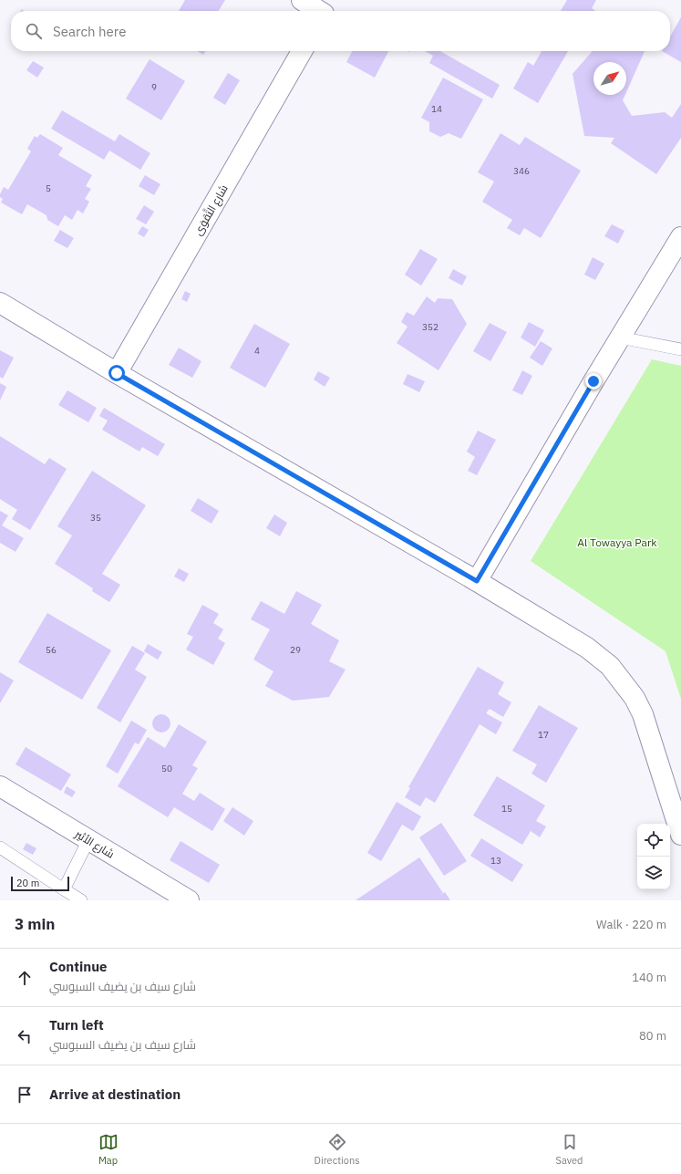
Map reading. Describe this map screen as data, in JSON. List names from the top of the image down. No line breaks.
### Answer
{"streets":{"street":["شارع التَّقوَى","شارع الأثير"]},"parks":["Al Towayya Park"],"house_numbers":["9","14","346","5","352","4","35","56","29","17","50","15","13"],"scale_bar":"20 m","north":"top right","page":{"search":"Search here","scale":"20 m","heading":["3 min","Walk · 220 m"],"list":[["Continue","شارع سيف بن يضيف السبوسي","140 m"],["Turn left","شارع سيف بن يضيف السبوسي","80 m"],"Arrive at destination"],"nav":["Map","Directions","Saved"]}}
